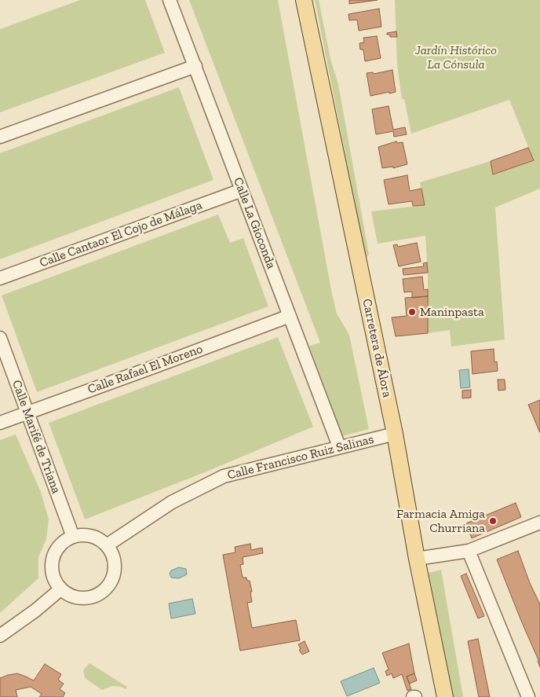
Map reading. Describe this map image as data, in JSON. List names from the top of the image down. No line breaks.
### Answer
{"streets":{"main road":["Carretera de Álora"],"street":["Calle La Gioconda","Calle Cantaor El Cojo de Málaga","Calle Rafael El Moreno","Calle Marifé de Triana","Calle Francisco Ruiz Salinas"]},"crossings":[["Calle La Gioconda","Calle Cantaor El Cojo de Málaga"],["Calle La Gioconda","Calle Rafael El Moreno"],["Calle La Gioconda","Calle Francisco Ruiz Salinas"],["Carretera de Álora","Calle Francisco Ruiz Salinas"],["Calle Rafael El Moreno","Calle Marifé de Triana"],["Calle Marifé de Triana","Calle Francisco Ruiz Salinas"]],"parks":["Jardín Histórico La Cónsula"],"places":["Maninpasta","Farmacia Amiga Churriana"]}
